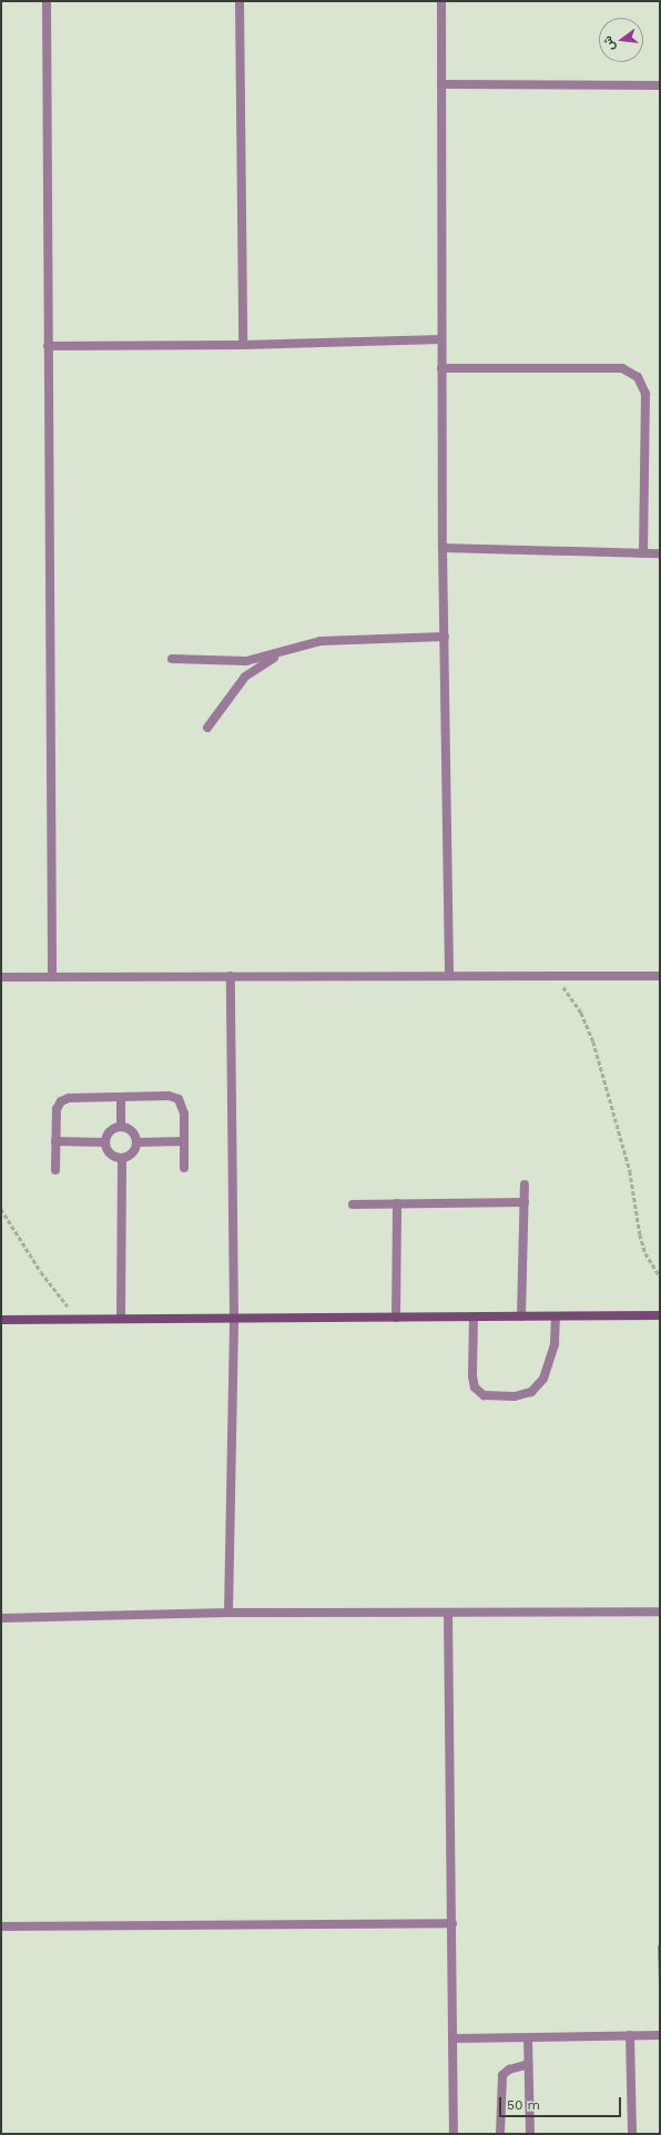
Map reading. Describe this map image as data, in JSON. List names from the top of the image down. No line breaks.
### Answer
{"scale_bar":"50 m","north":"left"}
